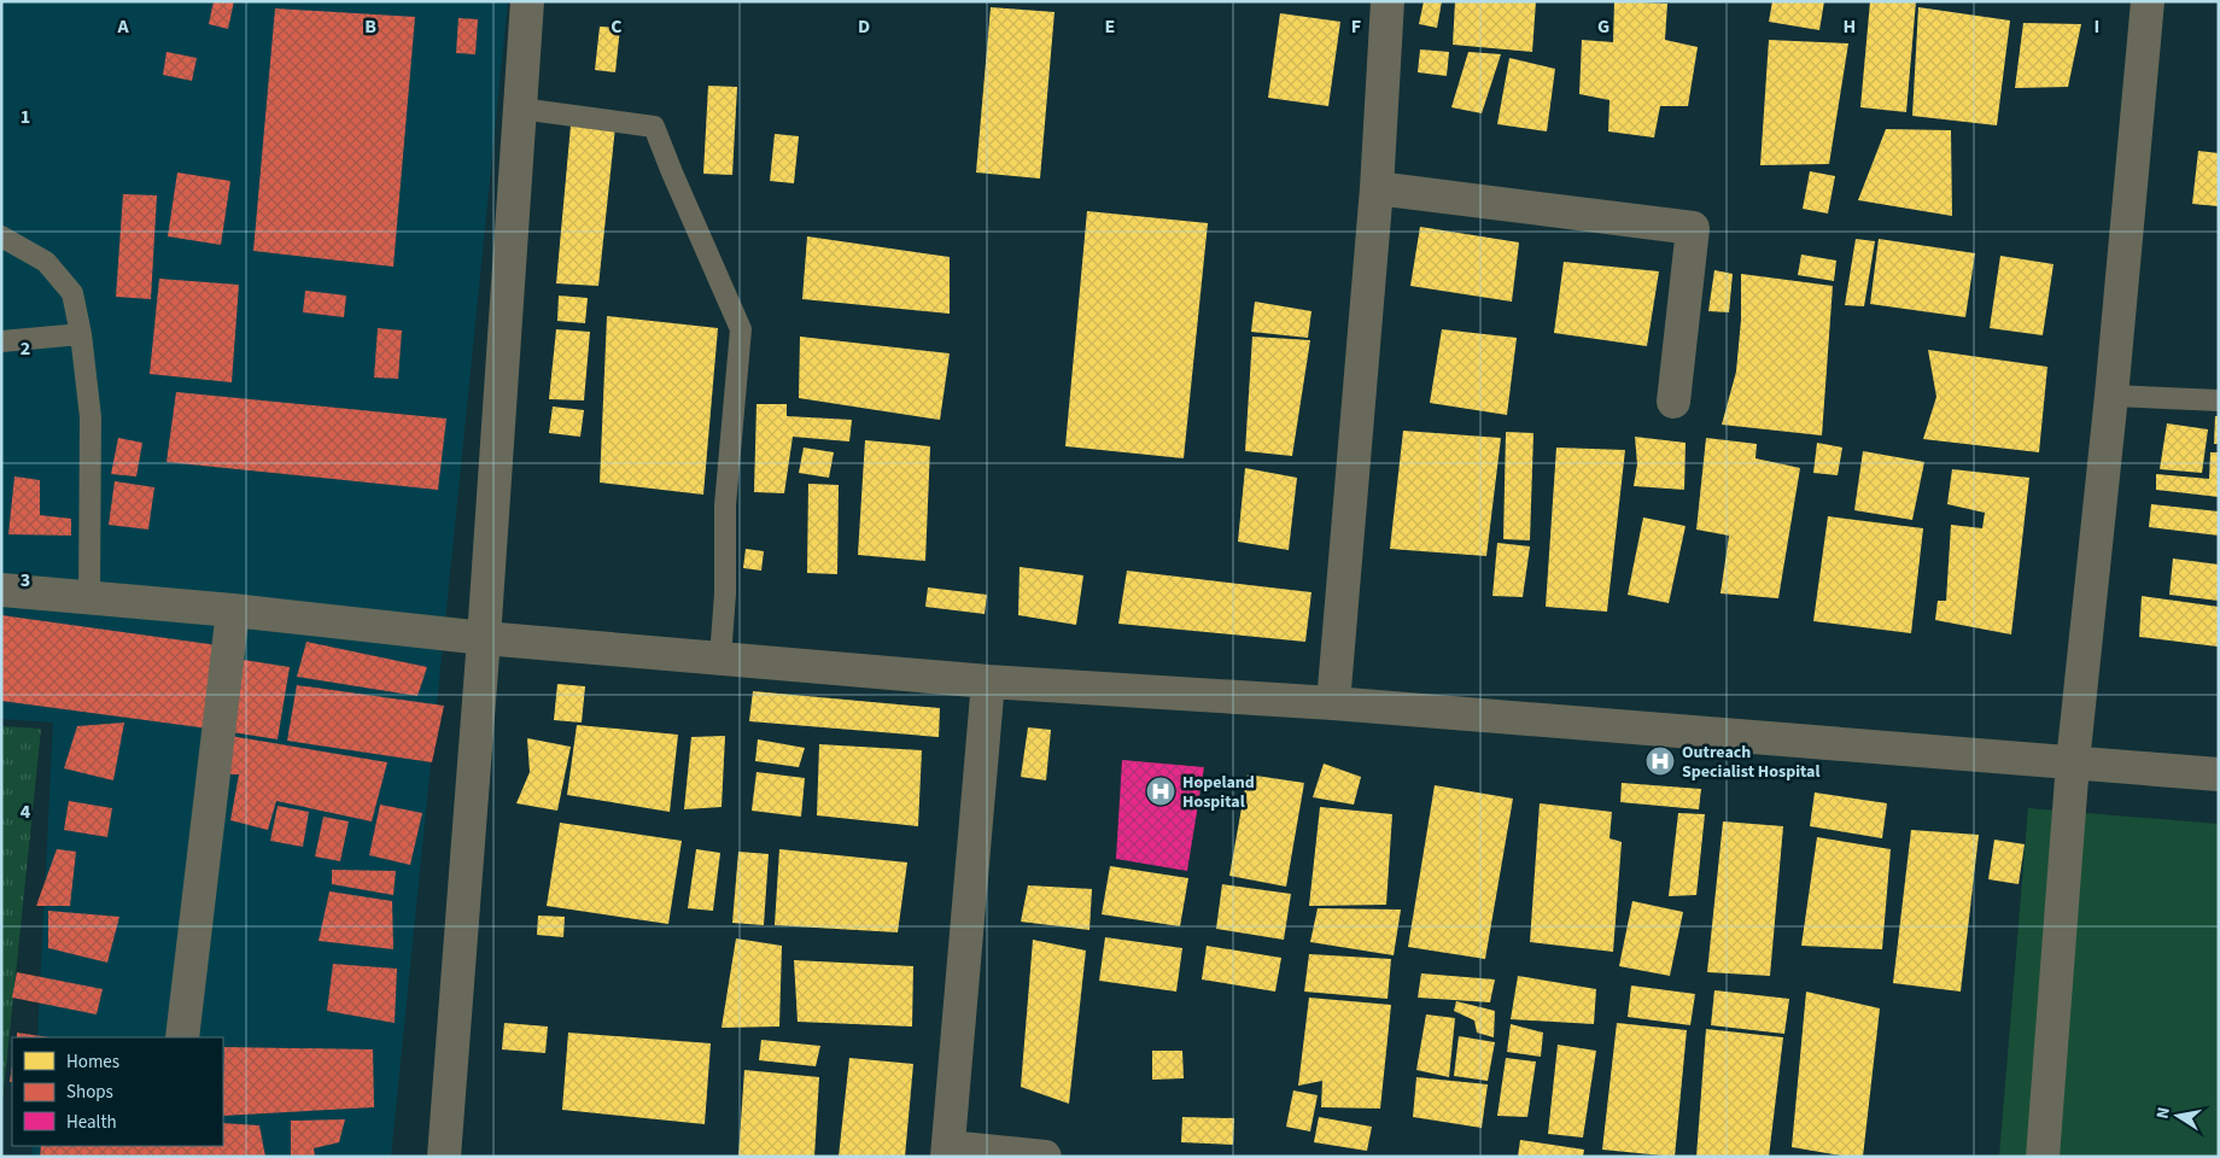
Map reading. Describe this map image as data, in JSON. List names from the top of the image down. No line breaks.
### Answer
{"places":{"hospital":["Outreach Specialist Hospital","Hopeland Hospital"]},"legend":["Homes","Shops","Health"],"north":"left","grid":{"columns":["A","B","C","D","E","F","G","H","I"],"rows":["1","2","3","4"]}}
